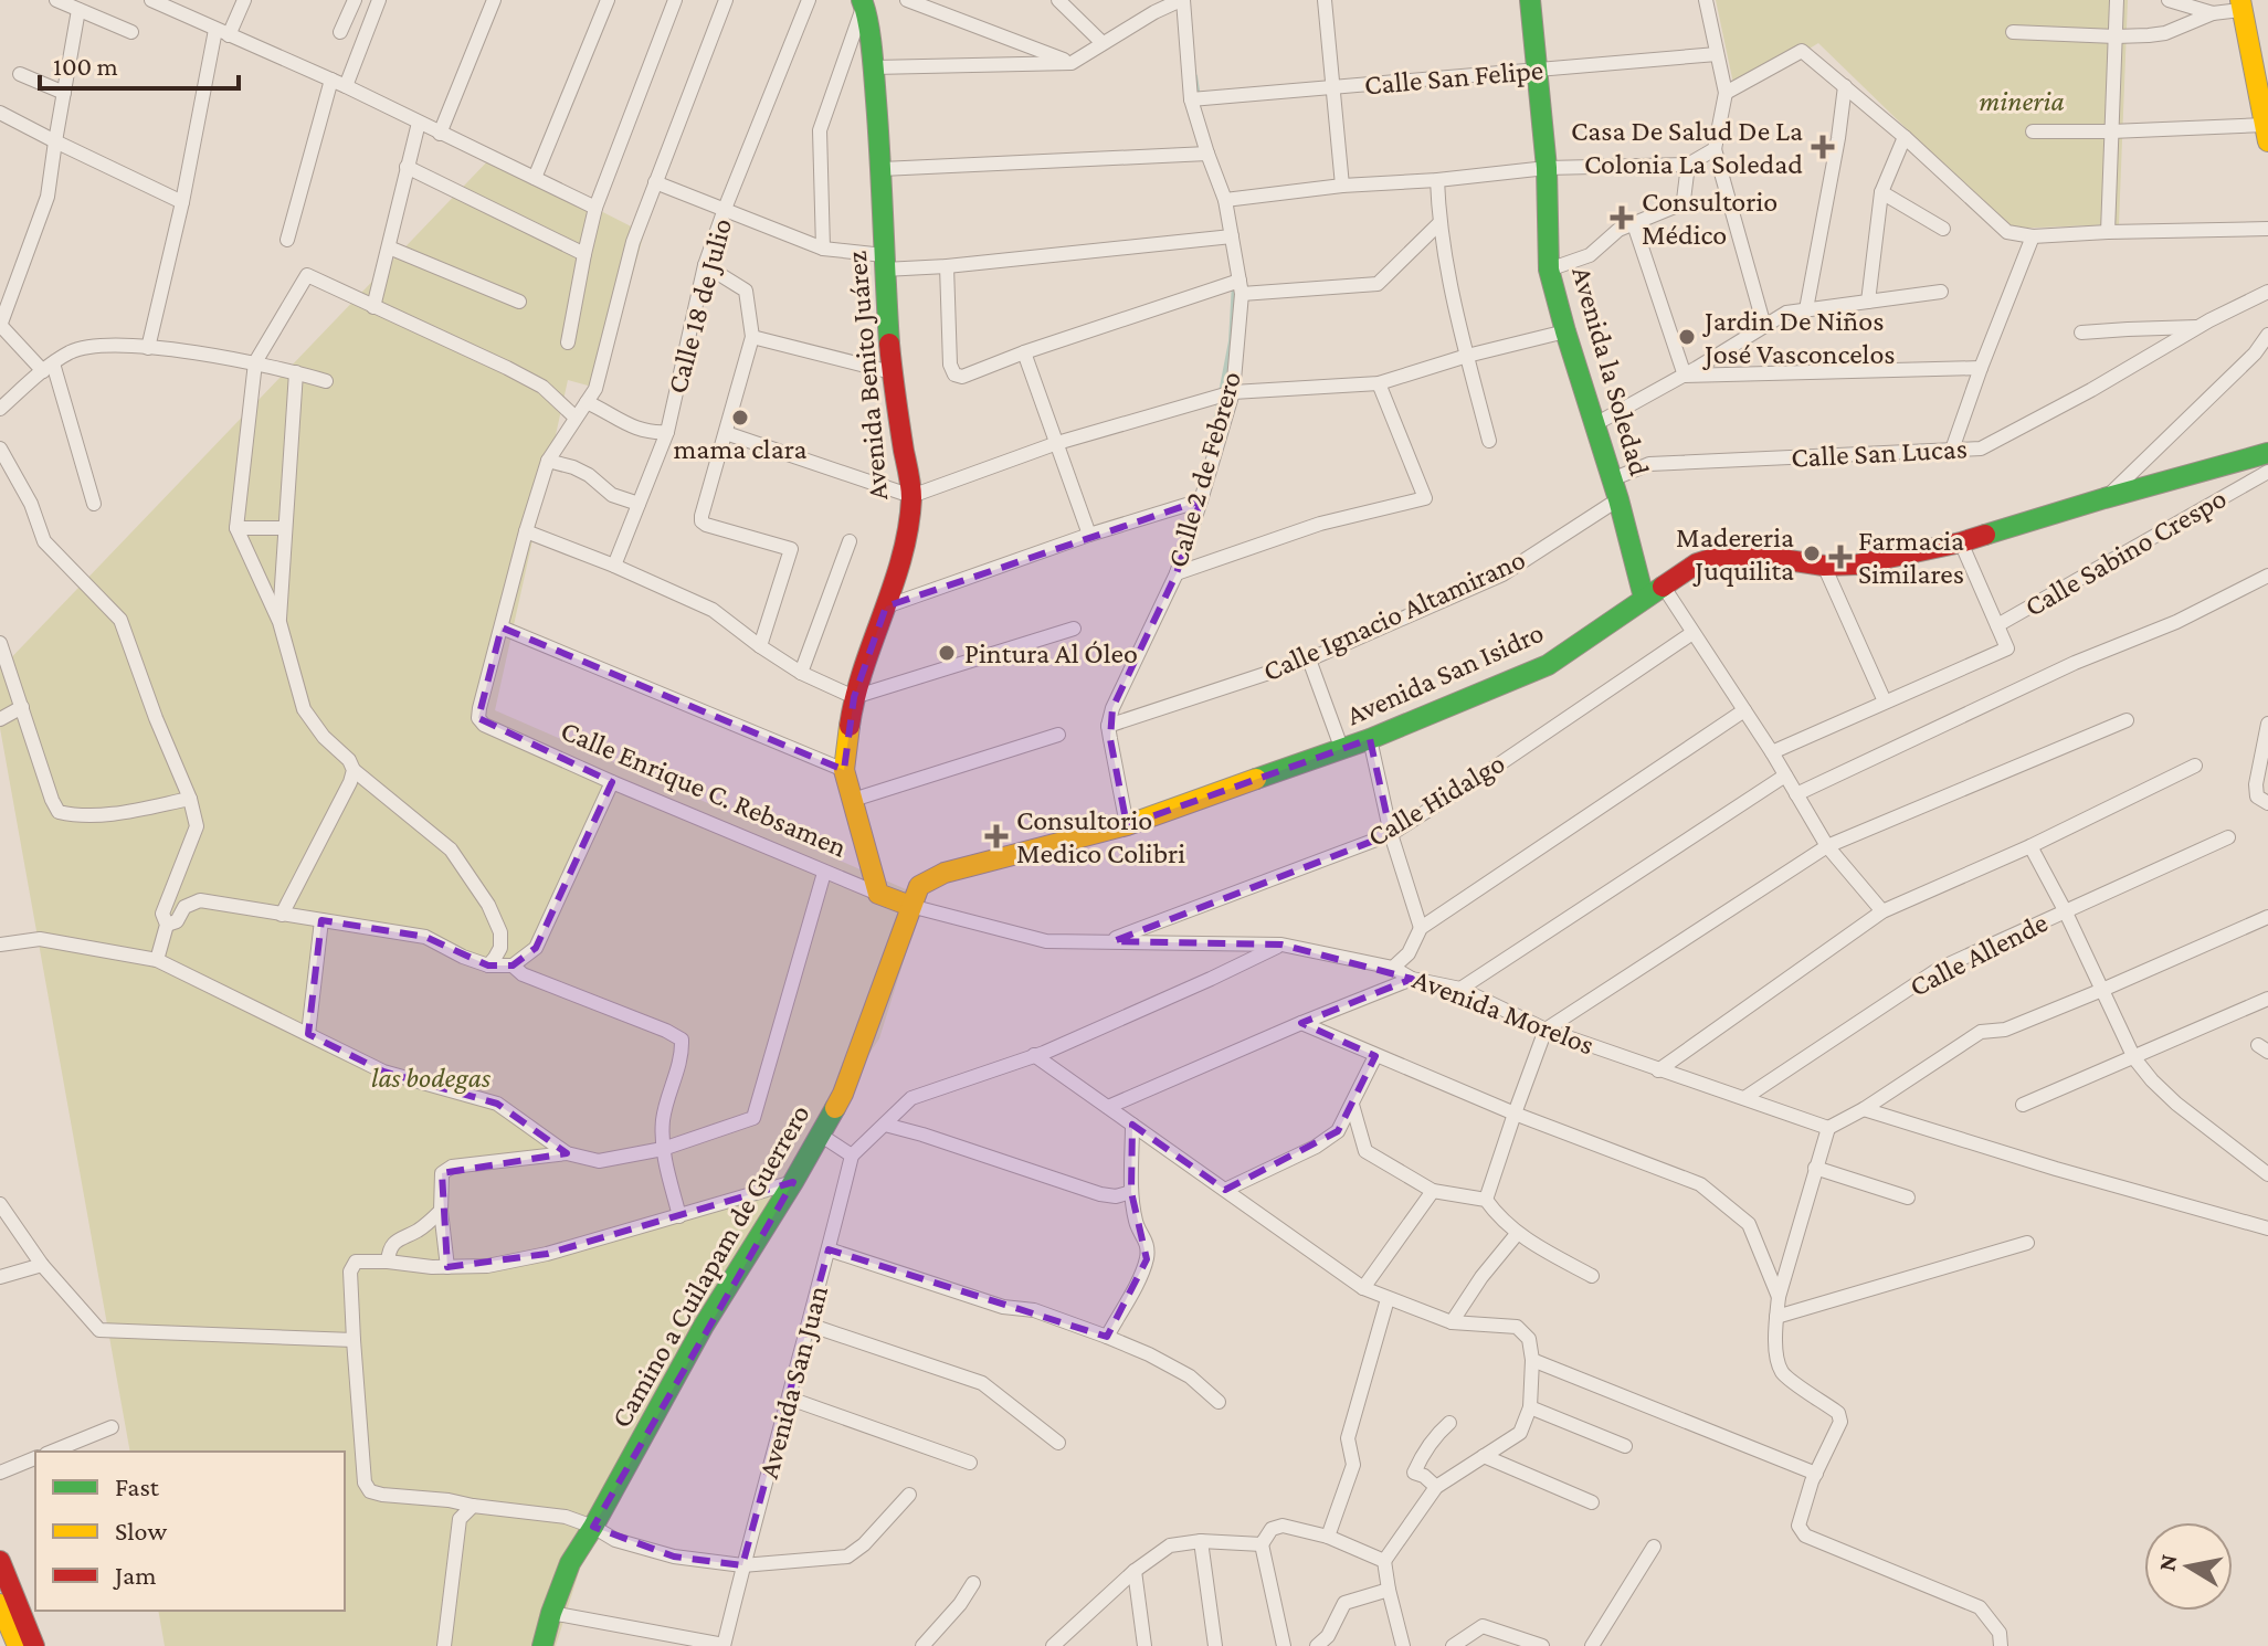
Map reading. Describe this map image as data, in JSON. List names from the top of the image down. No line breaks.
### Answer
{"streets":{"main road":["Avenida la Soledad","Avenida Benito Juárez","Avenida San Isidro","Calle Enrique C. Rebsamen","Camino a Cuilapam de Guerrero"],"street":["Calle San Felipe","Calle 18 de Julio","Calle San Lucas","Calle 2 de Febrero","Calle Sabino Crespo","Calle Ignacio Altamirano","Calle Hidalgo","Calle Allende","Avenida Morelos","Avenida San Juan"]},"crossings":[["Calle San Felipe","Avenida la Soledad"],["Calle San Felipe","Calle 2 de Febrero"],["Avenida la Soledad","Calle San Lucas"],["Avenida la Soledad","Calle Ignacio Altamirano"],["Avenida la Soledad","Avenida San Isidro"],["Avenida Benito Juárez","Calle Enrique C. Rebsamen"],["Calle 2 de Febrero","Calle Ignacio Altamirano"],["Avenida San Isidro","Calle Enrique C. Rebsamen"],["Avenida San Isidro","Avenida Morelos"],["Avenida San Isidro","Camino a Cuilapam de Guerrero"],["Calle Enrique C. Rebsamen","Avenida Morelos"],["Calle Enrique C. Rebsamen","Camino a Cuilapam de Guerrero"],["Calle Hidalgo","Avenida Morelos"],["Calle Allende","Avenida Morelos"],["Avenida Morelos","Camino a Cuilapam de Guerrero"]],"parks":["mineria","las bodegas"],"places":{"health":["Casa De Salud De La Colonia La Soledad","Consultorio Médico","Farmacia Similares","Consultorio Medico Colibri"],"other":["Jardin De Niños José Vasconcelos","mama clara","Madereria Juquilita","Pintura Al Óleo"]},"legend":["Fast","Slow","Jam"],"scale_bar":"100 m","north":"left"}
